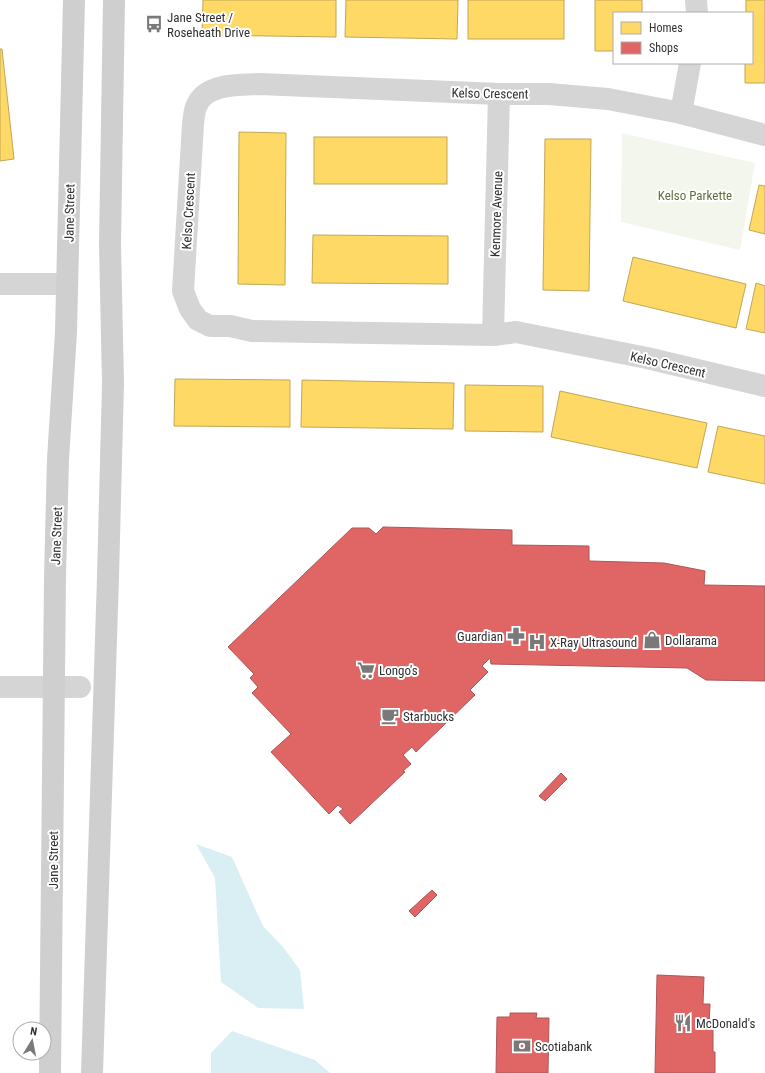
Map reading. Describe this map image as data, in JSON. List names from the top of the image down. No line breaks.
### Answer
{"streets":{"main road":["Jane Street"],"street":["Kelso Crescent","Kenmore Avenue"]},"crossings":[["Kelso Crescent","Kenmore Avenue"]],"parks":["Kelso Parkette"],"places":{"bus stop":["Jane Street / Roseheath Drive"],"pharmacy":["Guardian"],"shop":["Dollarama"],"hospital":["X-Ray Ultrasound"],"supermarket":["Longo's"],"cafe":["Starbucks"],"restaurant":["McDonald's"],"bank":["Scotiabank"]},"legend":["Homes","Shops"],"north":"top"}
